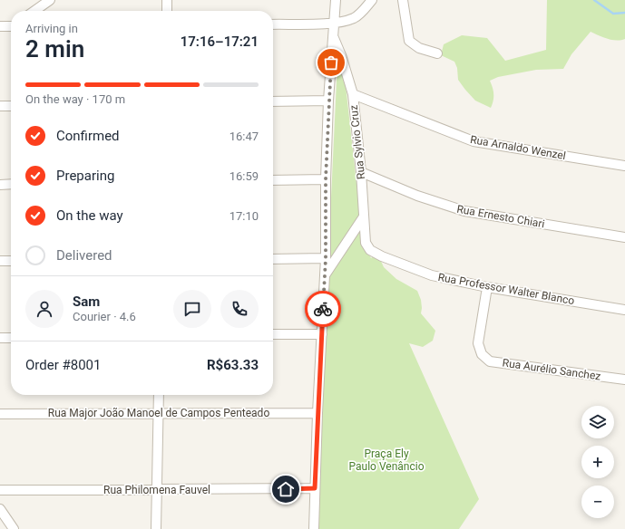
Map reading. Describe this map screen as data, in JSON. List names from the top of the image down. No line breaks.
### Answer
{"streets":{"street":["Rua Sylvio Cruz","Rua Arnaldo Wenzel","Rua Ernesto Chiari","Rua Professor Walter Blanco","Rua Aurélio Sanchez","Rua Major João Manoel de Campos Penteado","Rua Philomena Fauvel"]},"crossings":[["Rua Sylvio Cruz","Rua Arnaldo Wenzel"],["Rua Sylvio Cruz","Rua Ernesto Chiari"],["Rua Sylvio Cruz","Rua Professor Walter Blanco"],["Rua Professor Walter Blanco","Rua Aurélio Sanchez"]],"parks":["Praça Ely Paulo Venâncio"],"page":{"heading":["2 min","Arriving in","17:16–17:21"],"panel":["Sam","Courier · 4.6","Order #8001","R$63.33"],"bar":"On the way · 170 m","list":[["Confirmed","16:47"],["Preparing","16:59"],["On the way","17:10"],"Delivered"],"map_buttons":["+","−"]}}
